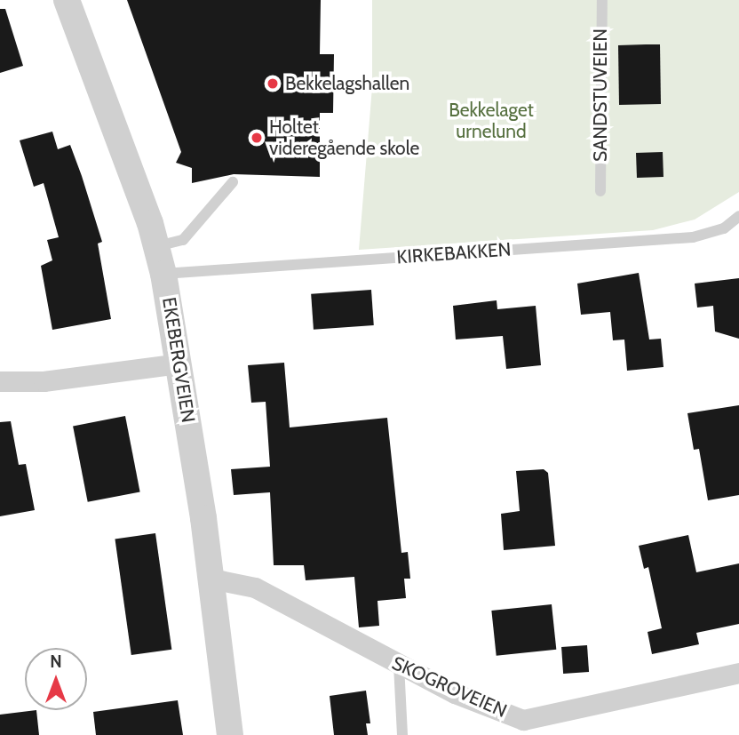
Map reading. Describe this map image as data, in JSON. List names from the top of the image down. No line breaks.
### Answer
{"streets":{"street":["EKEBERGVEIEN","SKOGROVEIEN"],"lane":["SANDSTUVEIEN","KIRKEBAKKEN"]},"crossings":[["KIRKEBAKKEN","EKEBERGVEIEN"],["EKEBERGVEIEN","SKOGROVEIEN"]],"parks":["Bekkelaget urnelund"],"places":["Bekkelagshallen","Holtet videregående skole"],"north":"top"}
